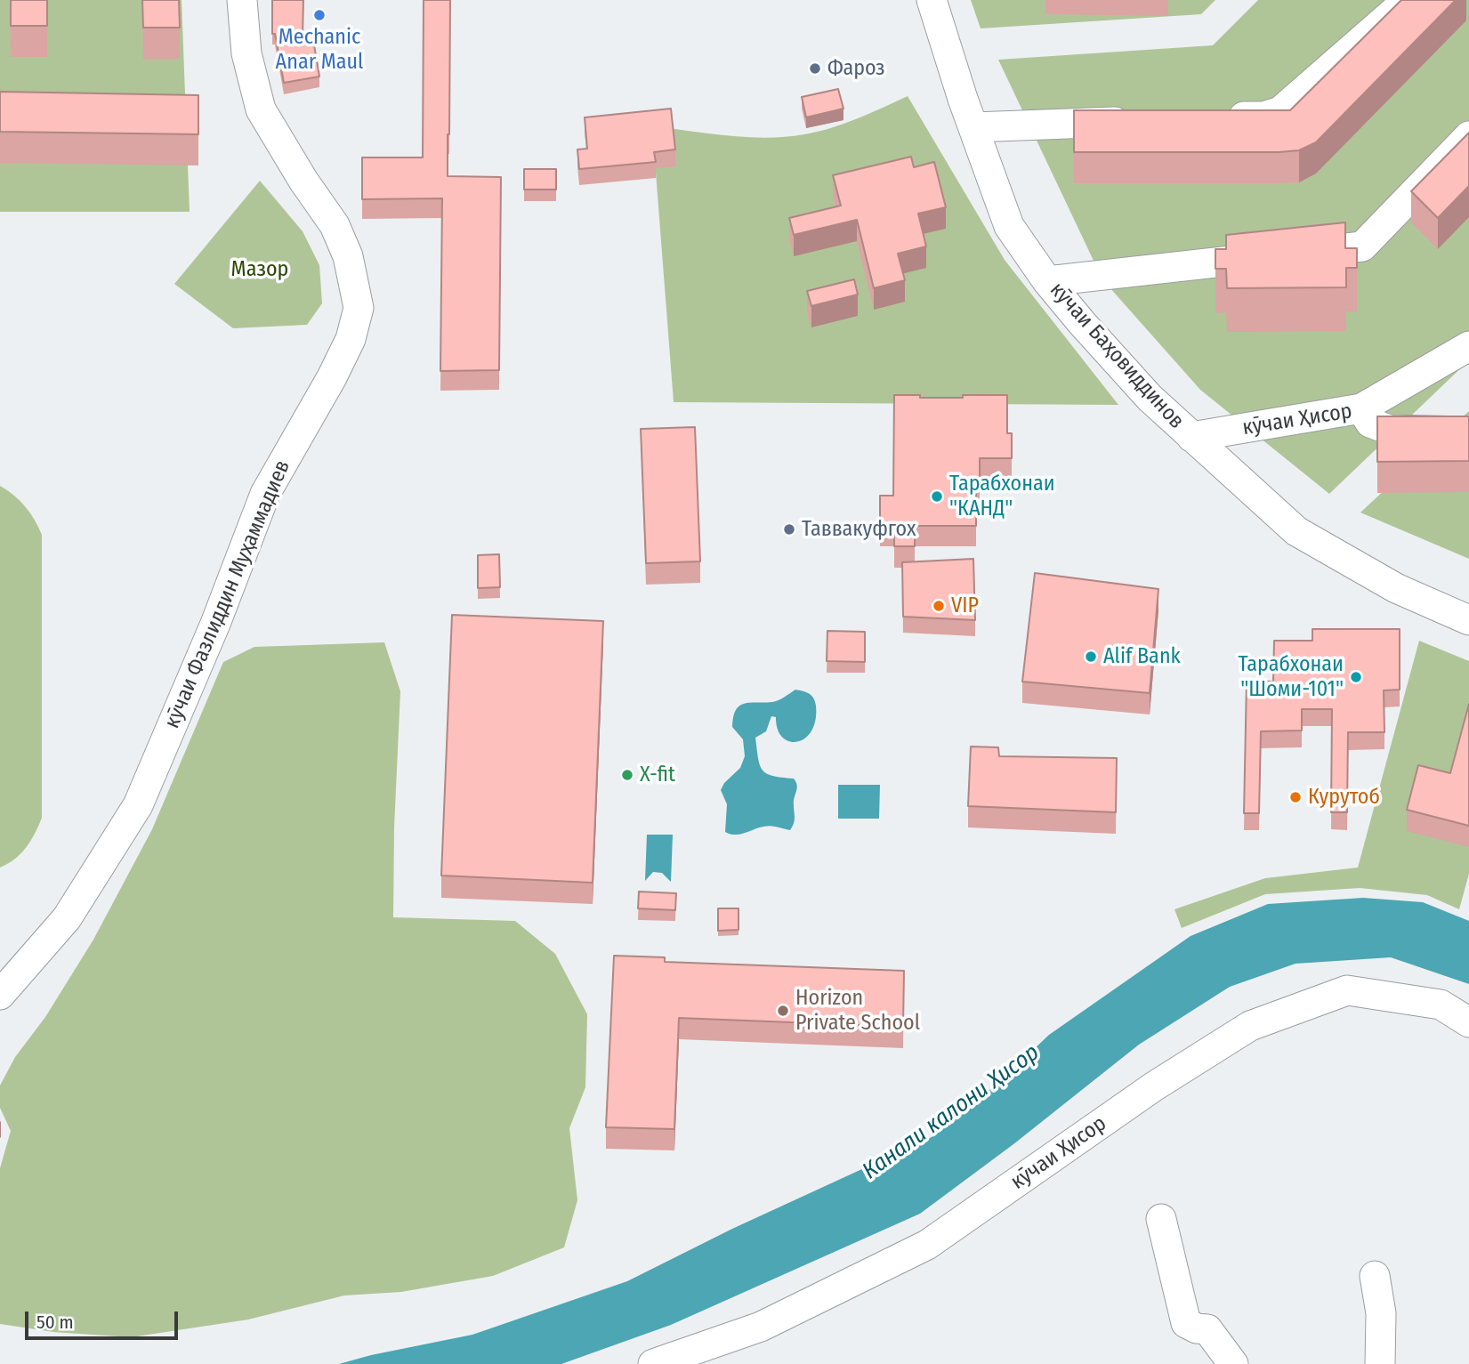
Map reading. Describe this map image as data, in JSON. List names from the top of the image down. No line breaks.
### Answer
{"streets":{"street":["кӯчаи Баҳовиддинов","кӯчаи Ҳисор","кӯчаи Фазлиддин Муҳаммадиев"]},"crossings":[["кӯчаи Баҳовиддинов","кӯчаи Ҳисор"]],"water":["Канали калони Ҳисор"],"parks":["Мазор"],"places":["Mechanic Anar Maul","Фароз","Тарабхонаи \"КАНД\"","Таввакуфгох","VIP","Alif Bank","Тарабхонаи \"Шоми-101\"","X-fit","Курутоб","Horizon Private School"],"scale_bar":"50 m"}
